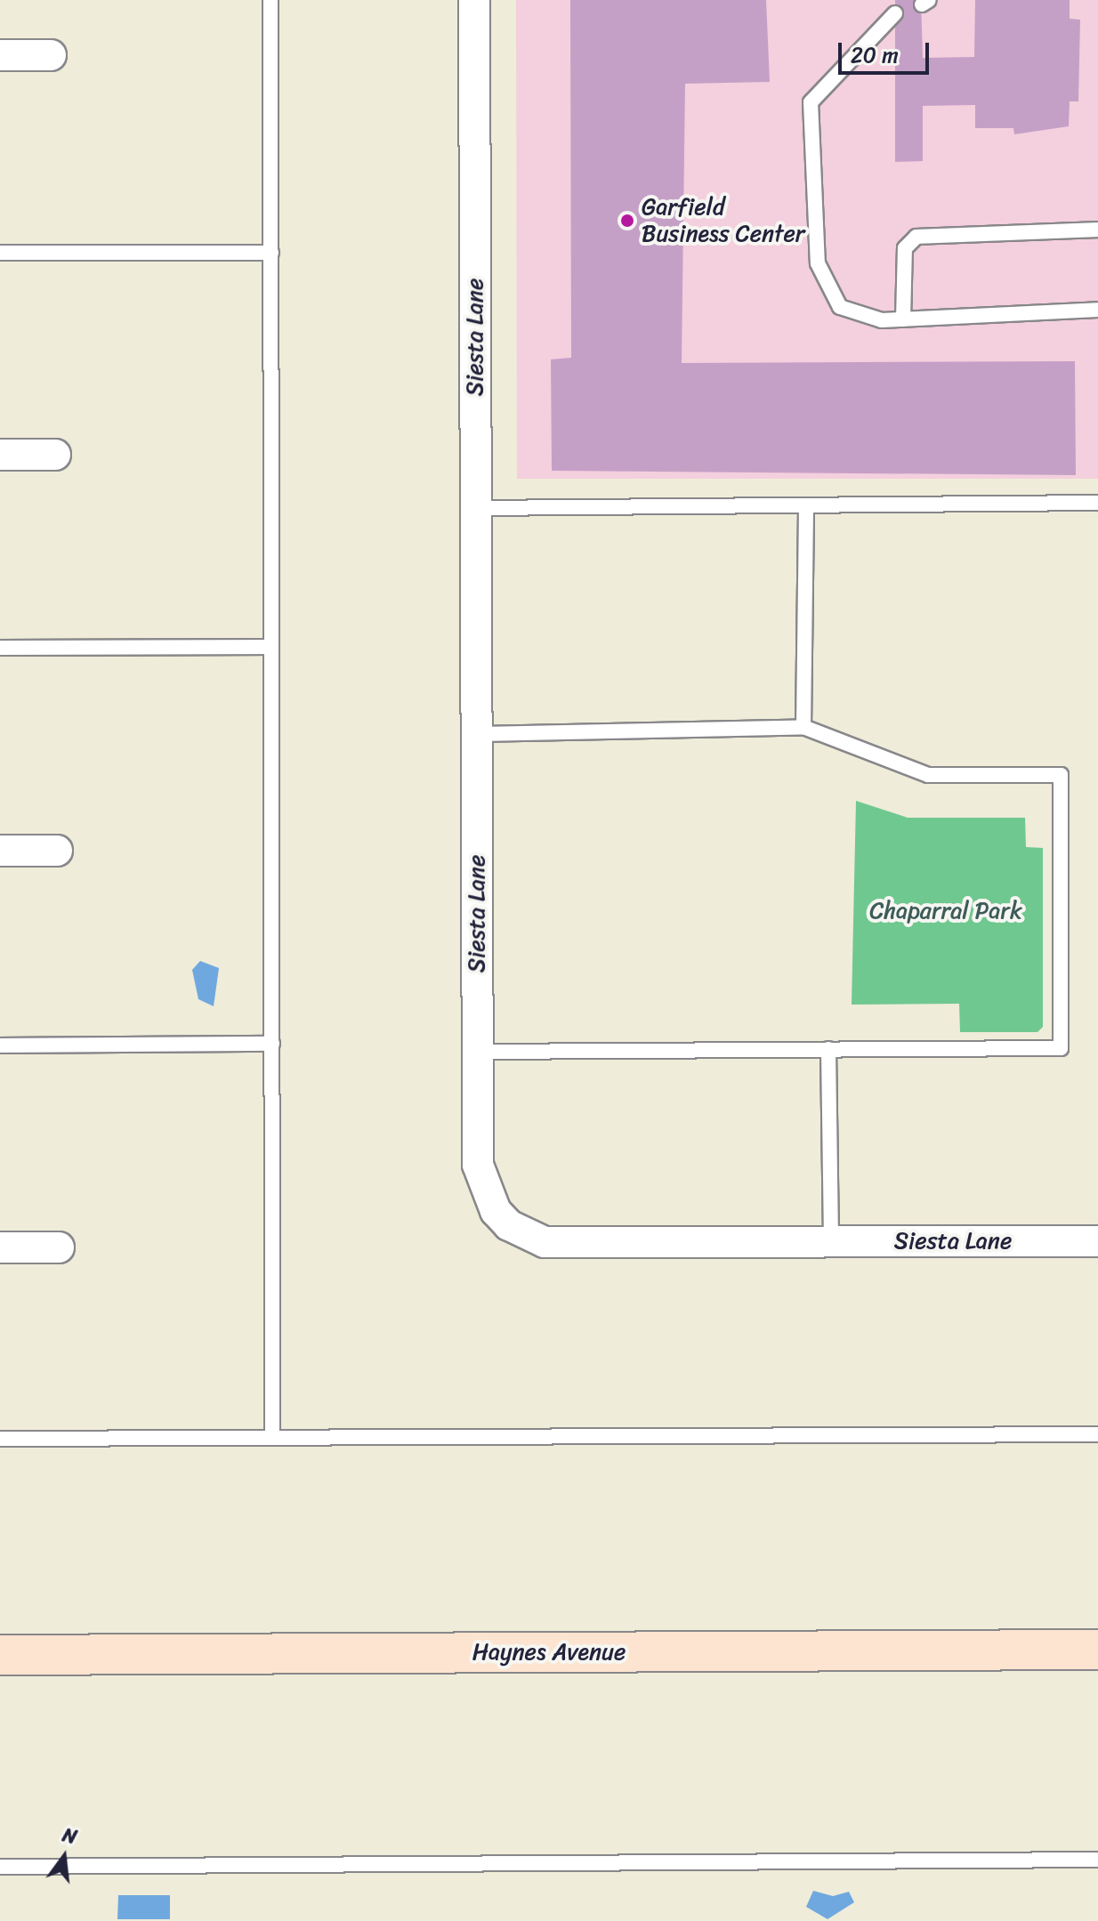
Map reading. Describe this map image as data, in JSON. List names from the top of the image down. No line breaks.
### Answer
{"streets":{"street":["Siesta Lane","Haynes Avenue"]},"parks":["Chaparral Park"],"places":["Garfield Business Center"],"scale_bar":"20 m","north":"top"}
